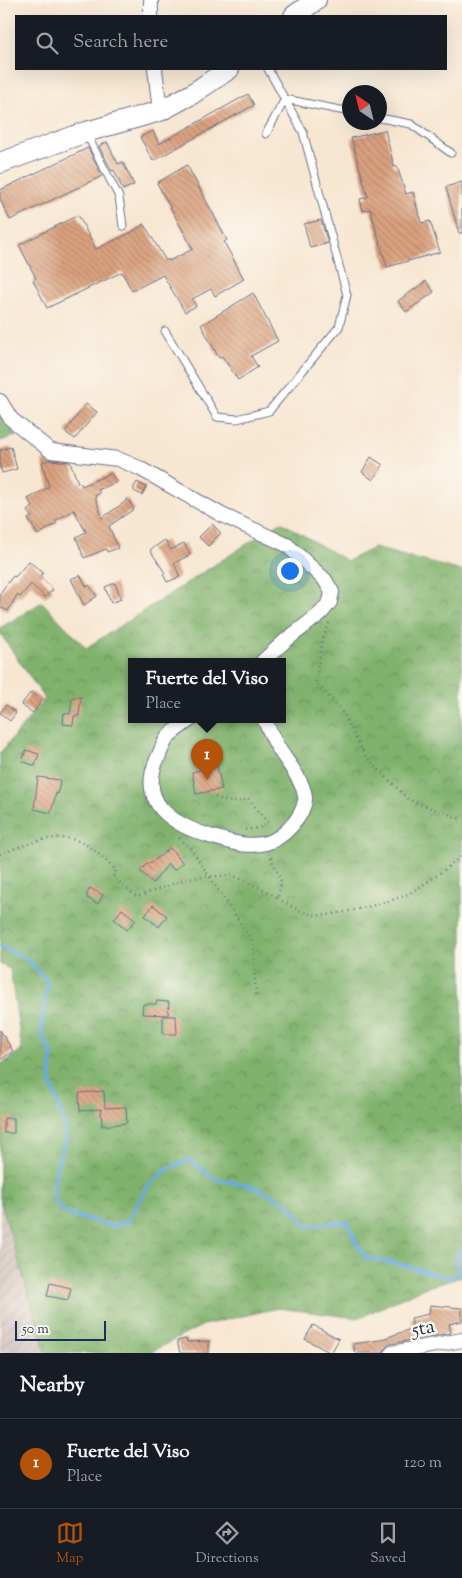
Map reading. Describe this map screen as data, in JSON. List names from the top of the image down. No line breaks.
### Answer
{"streets":{"street":["5ta"]},"scale_bar":"50 m","north":"top left","page":{"search":"Search here","popup":["Fuerte del Viso","Place"],"pins":"1","scale":"50 m","heading":"Nearby","list":[{"mark":"1","name":"Fuerte del Viso","note":"Place","value":"120 m"}],"nav":["Map","Directions","Saved"]}}
